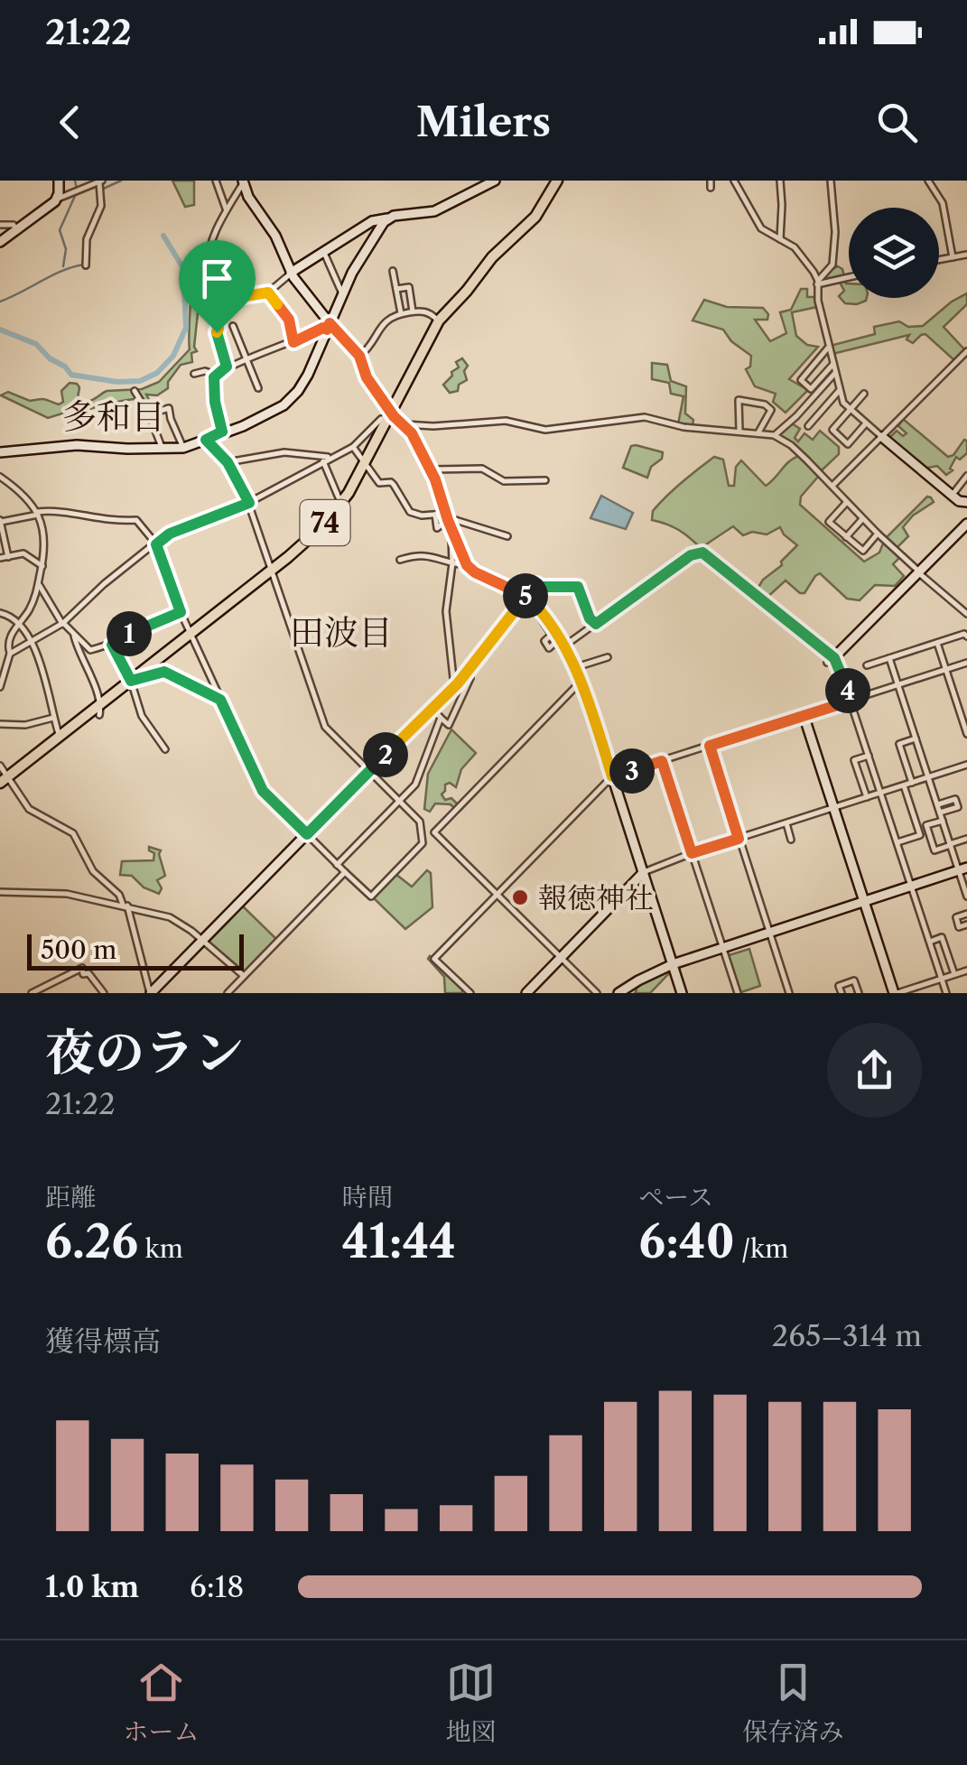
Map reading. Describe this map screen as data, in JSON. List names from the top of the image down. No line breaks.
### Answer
{"streets":{"main road":["74"]},"districts":["多和目","田波目"],"places":["報徳神社"],"scale_bar":"500 m","page":{"status":"21:22","header":"Milers","pins":["5","1","4","2","3"],"scale":"500 m","heading":["夜のラン","21:22"],"stats":[["距離","6.26 km"],["時間","41:44"],["ペース","6:40 /km"]],"chart":["獲得標高","265–314 m"],"list":[{"name":"1.0 km","note":"6:18"}],"tabs":["ホーム","地図","保存済み"]}}
